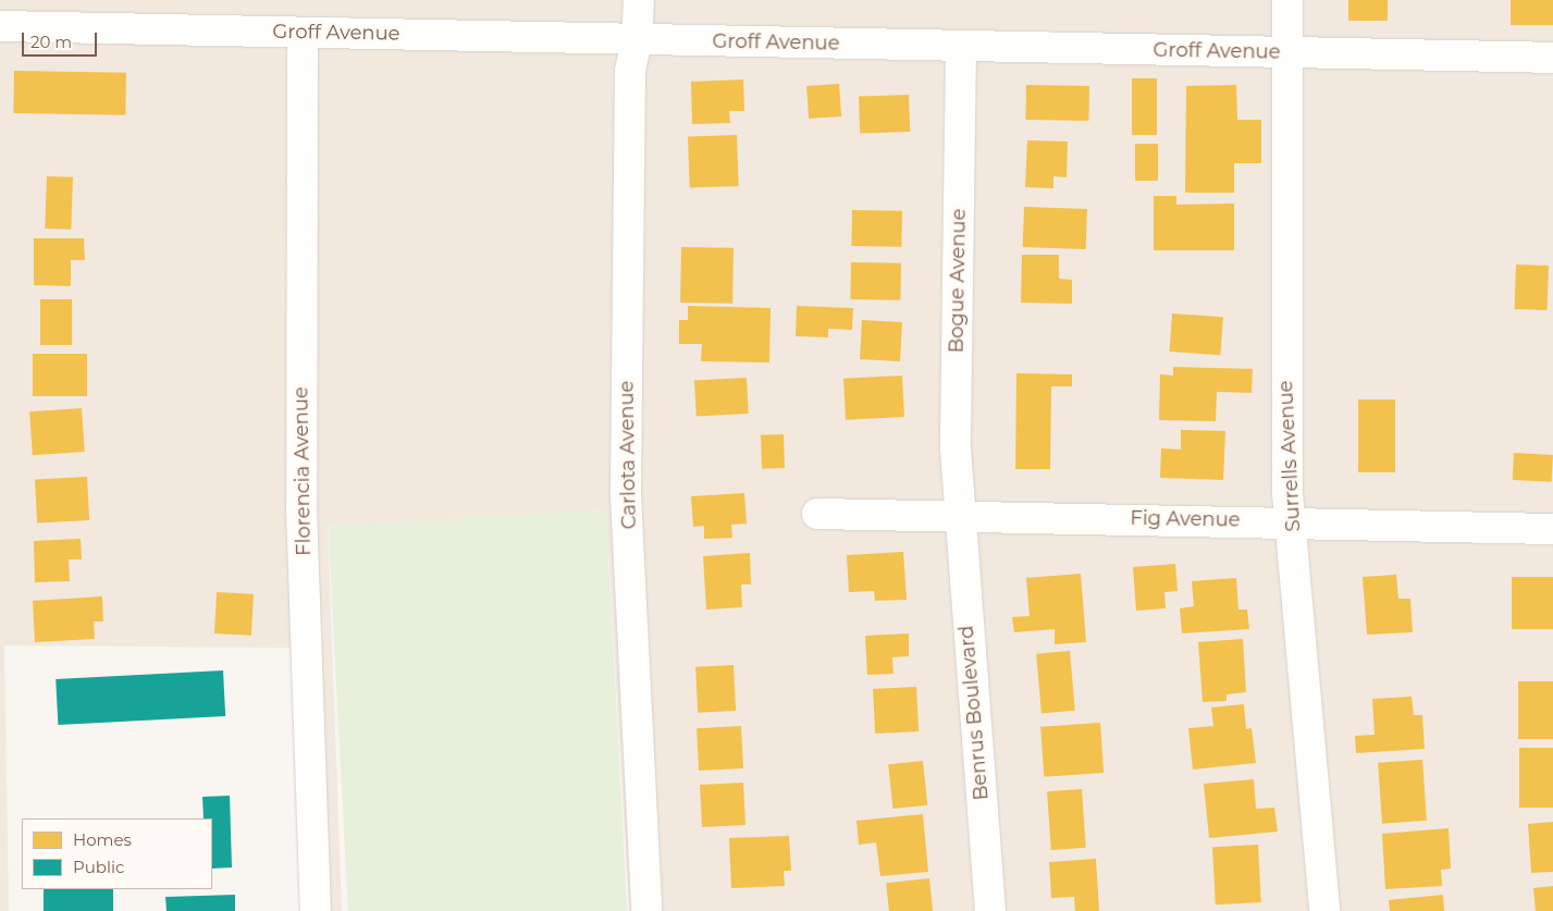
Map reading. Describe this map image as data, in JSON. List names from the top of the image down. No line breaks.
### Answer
{"streets":{"street":["Groff Avenue","Bogue Avenue","Carlota Avenue","Surrells Avenue","Florencia Avenue","Fig Avenue","Benrus Boulevard"]},"crossings":[["Groff Avenue","Bogue Avenue"],["Groff Avenue","Carlota Avenue"],["Groff Avenue","Surrells Avenue"],["Groff Avenue","Florencia Avenue"],["Bogue Avenue","Fig Avenue"],["Bogue Avenue","Benrus Boulevard"],["Surrells Avenue","Fig Avenue"],["Fig Avenue","Benrus Boulevard"]],"legend":["Homes","Public"],"scale_bar":"20 m"}
